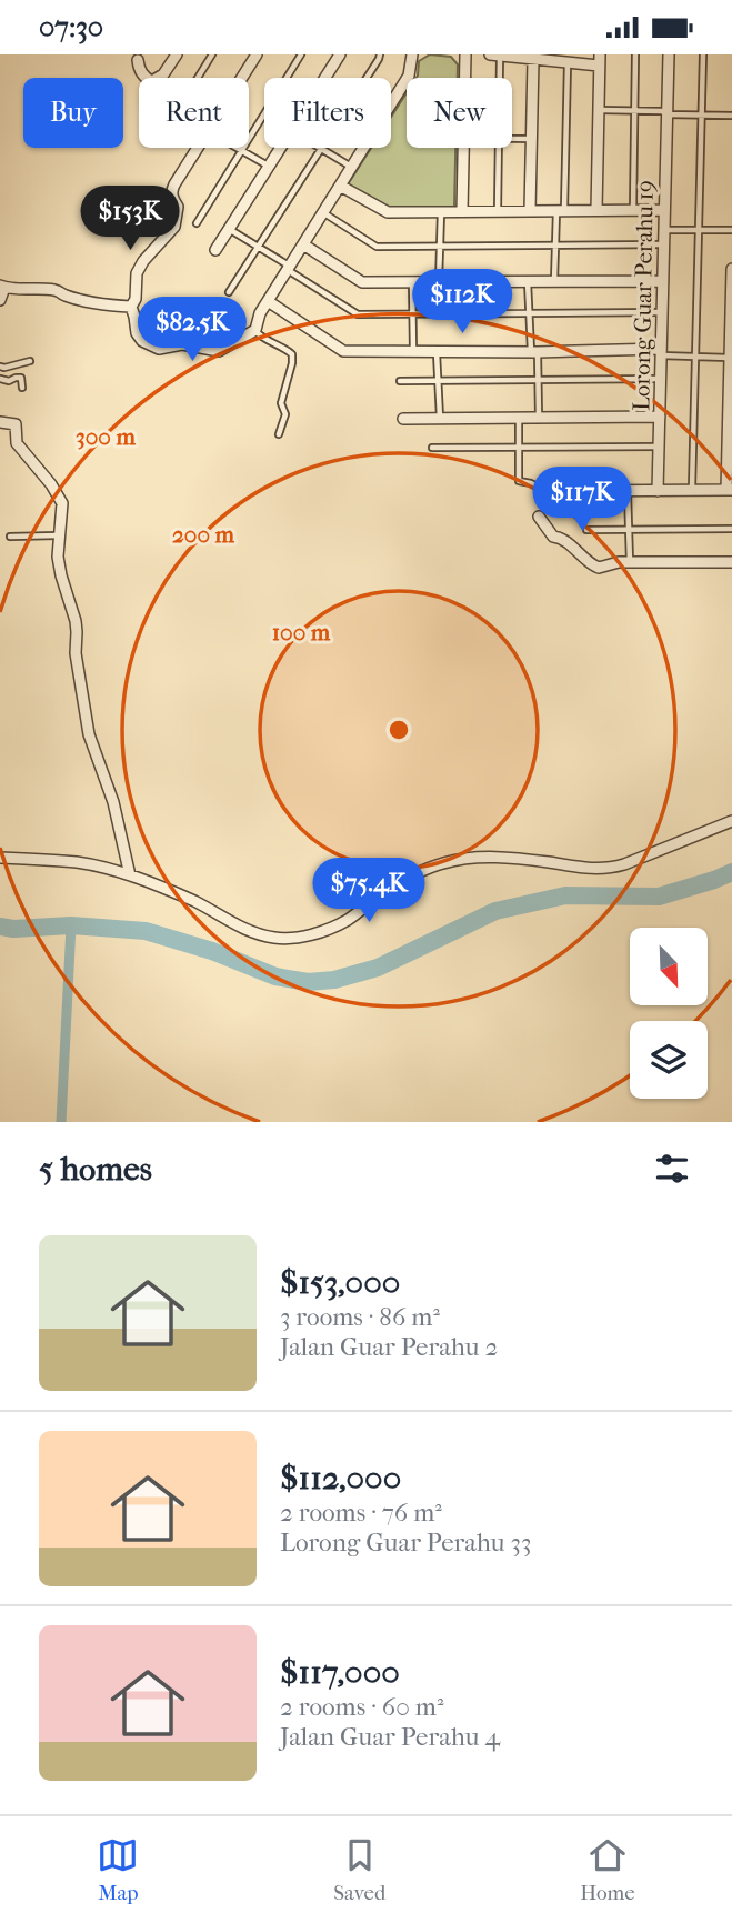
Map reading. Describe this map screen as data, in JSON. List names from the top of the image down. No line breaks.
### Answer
{"streets":{"street":["Lorong Guar Perahu 19"]},"north":"bottom right","page":{"status":"07:30","chip":["Buy","Rent","Filters","New"],"price":["$153K","$112K","$82.5K","$117K","$75.4K"],"heading":"5 homes","list":[{"name":"$153,000","note":"3 rooms · 86 m² · Jalan Guar Perahu 2"},{"name":"$112,000","note":"2 rooms · 76 m² · Lorong Guar Perahu 33"},{"name":"$117,000","note":"2 rooms · 60 m² · Jalan Guar Perahu 4"}],"tabs":["Map","Saved","Home"]},"rings":["300 m","200 m","100 m"]}
